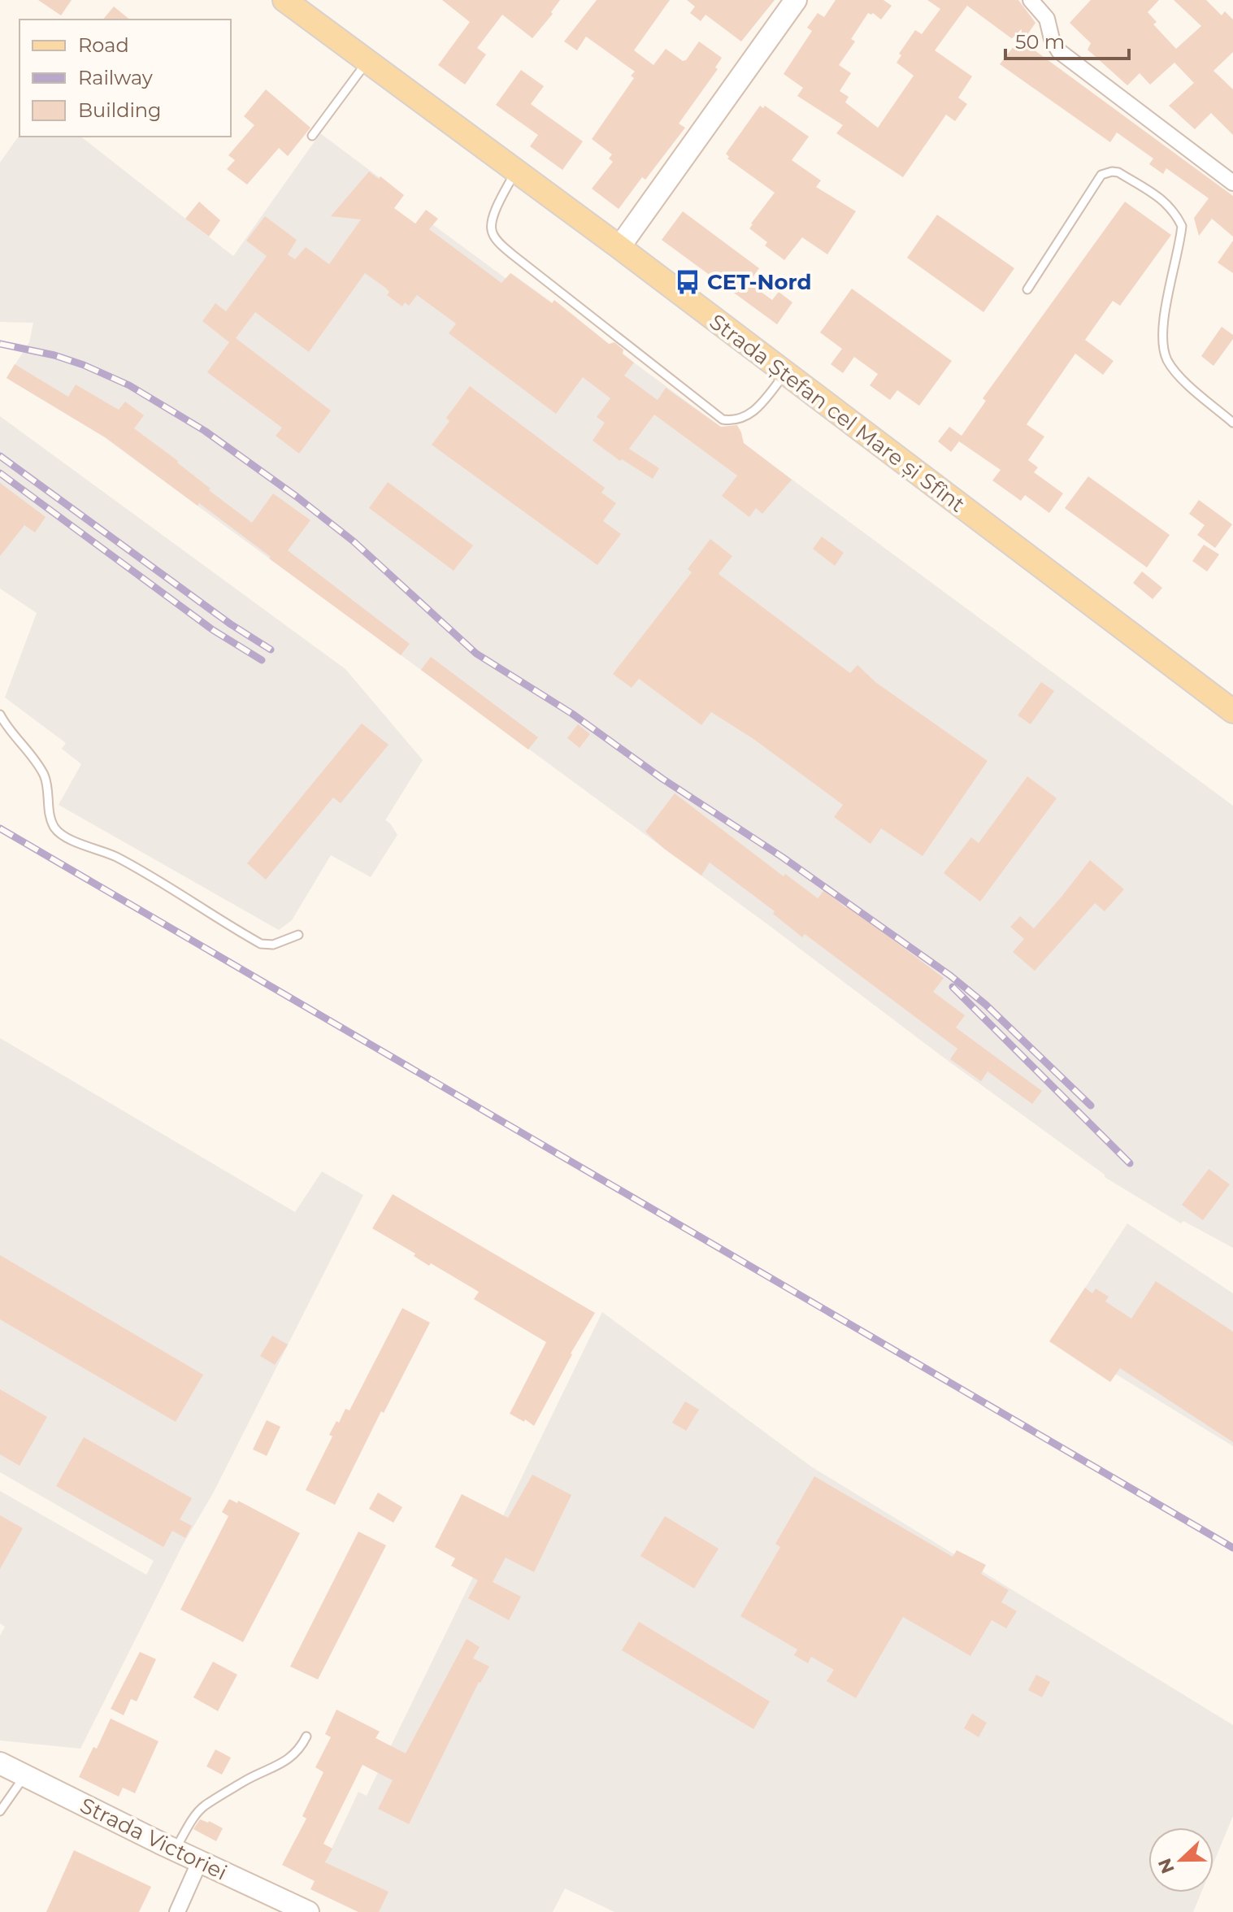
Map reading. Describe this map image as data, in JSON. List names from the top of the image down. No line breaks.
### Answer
{"streets":{"main road":["Strada Ștefan cel Mare și Sfînt"],"street":["Strada Victoriei"]},"places":{"bus stop":["CET-Nord"]},"legend":["Road","Railway","Building"],"scale_bar":"50 m","north":"left"}
